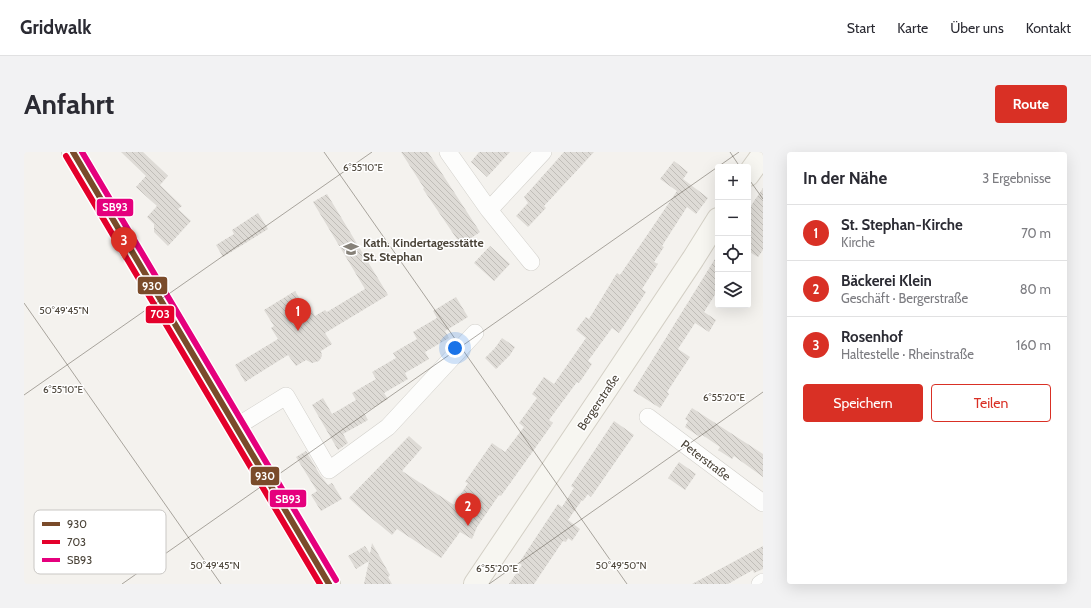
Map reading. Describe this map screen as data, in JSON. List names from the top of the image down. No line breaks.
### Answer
{"streets":{"main road":["Bergerstraße"],"street":["Peterstraße"]},"places":{"school or university":["Kath. Kindertagesstätte St. Stephan"]},"lines":["transit line 930","transit line SB93","transit line 703"],"legend":["930","703","SB93"],"page":{"header":"Gridwalk","nav":["Start","Karte","Über uns","Kontakt"],"buttons":["Route",["Speichern","Teilen"]],"title":"Anfahrt","heading":["In der Nähe","3 Ergebnisse"],"map_buttons":["+","−"],"list":[{"mark":"1","name":"St. Stephan-Kirche","note":"Kirche","value":"70 m"},{"mark":"2","name":"Bäckerei Klein","note":"Geschäft · Bergerstraße","value":"80 m"},{"mark":"3","name":"Rosenhof","note":"Haltestelle · Rheinstraße","value":"160 m"}],"pins":["3","1","2"]},"coordinates":["6°55'10\"E","50°49'45\"N","6°55'20\"E","50°49'50\"N"]}
